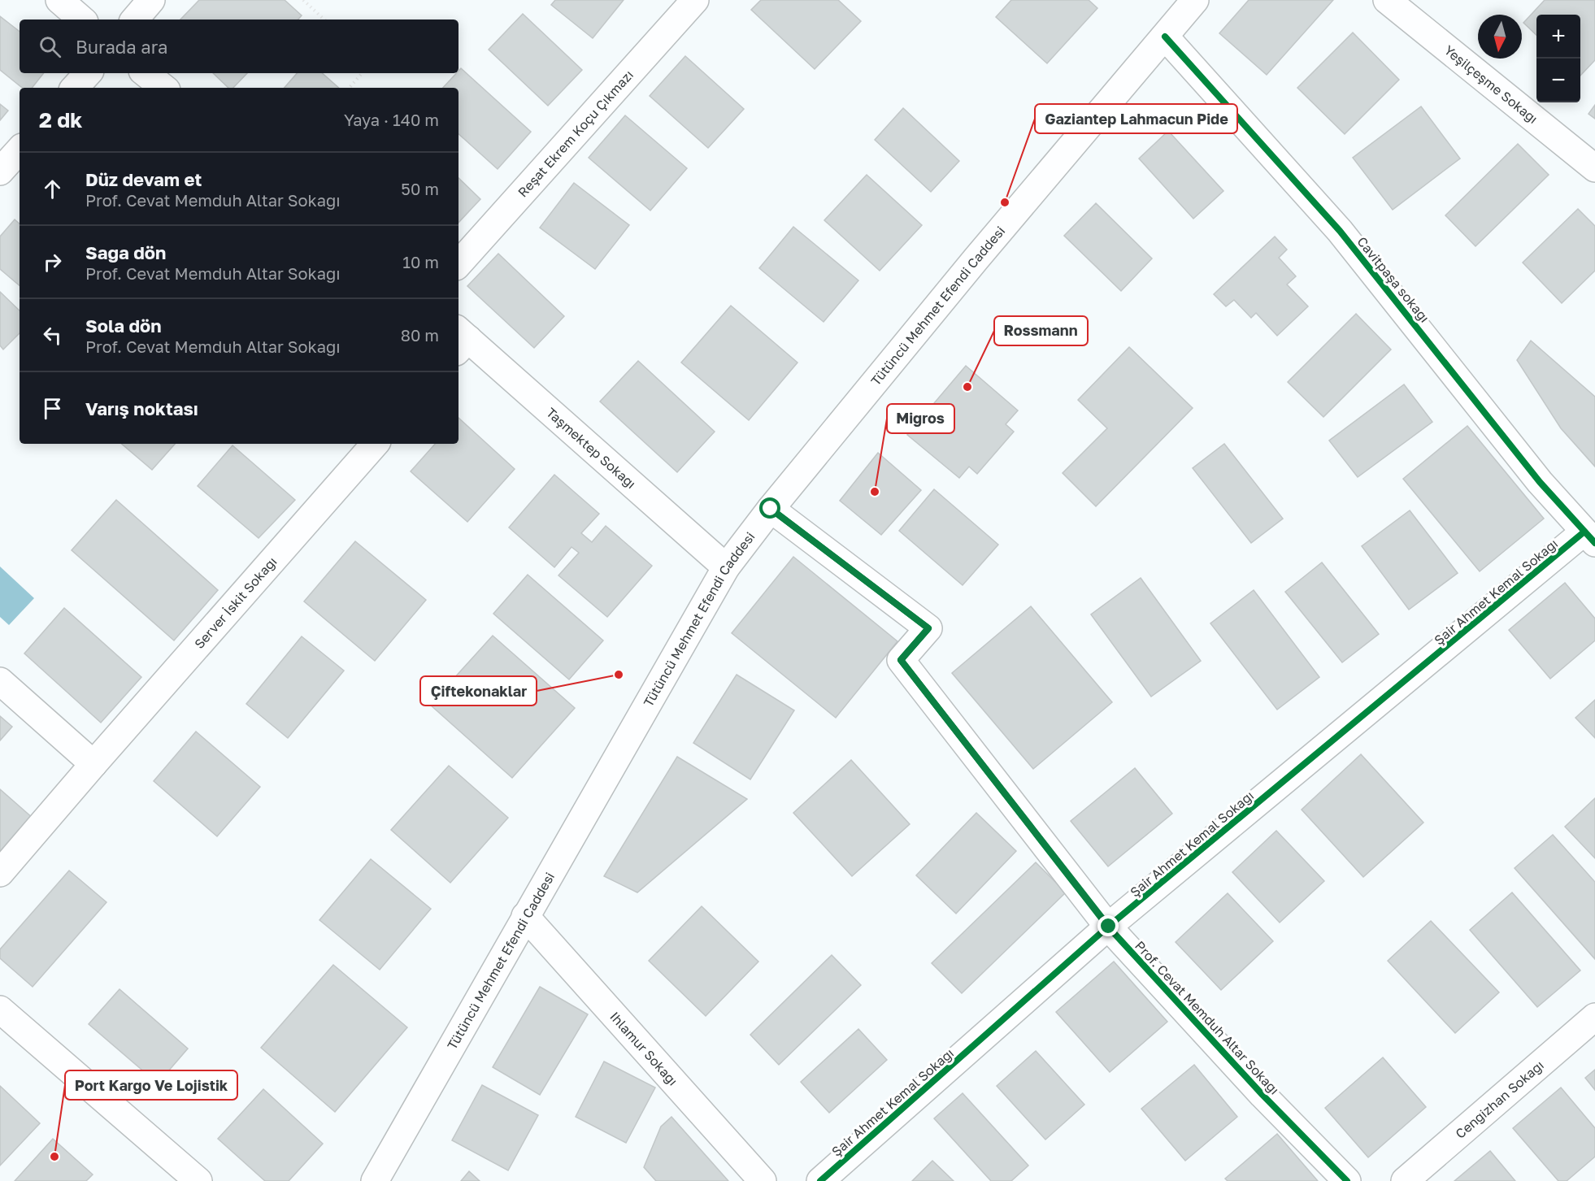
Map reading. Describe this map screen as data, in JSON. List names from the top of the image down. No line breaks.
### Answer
{"streets":{"street":["Yeşilçeşme Sokağı","Reşat Ekrem Koçu Çıkmazı","Cavitpaşa sokağı","Tütüncü Mehmet Efendi Caddesi","Taşmektep Sokağı","Şair Ahmet Kemal Sokağı","Server İskit Sokağı","Prof. Cevat Memduh Altar Sokağı","Ihlamur Sokağı","Cengizhan Sokağı"]},"crossings":[["Cavitpaşa sokağı","Tütüncü Mehmet Efendi Caddesi"],["Cavitpaşa sokağı","Şair Ahmet Kemal Sokağı"],["Tütüncü Mehmet Efendi Caddesi","Taşmektep Sokağı"],["Tütüncü Mehmet Efendi Caddesi","Prof. Cevat Memduh Altar Sokağı"],["Tütüncü Mehmet Efendi Caddesi","Ihlamur Sokağı"],["Şair Ahmet Kemal Sokağı","Prof. Cevat Memduh Altar Sokağı"]],"places":["Gaziantep Lahmacun Pide","Rossmann","Migros","Çiftekonaklar","Port Kargo Ve Lojistik"],"north":"bottom","page":{"map_buttons":["+","−"],"search":"Burada ara","heading":["2 dk","Yaya · 140 m"],"list":[["Düz devam et","Prof. Cevat Memduh Altar Sokağı","50 m"],["Sağa dön","Prof. Cevat Memduh Altar Sokağı","10 m"],["Sola dön","Prof. Cevat Memduh Altar Sokağı","80 m"],"Varış noktası"]}}
